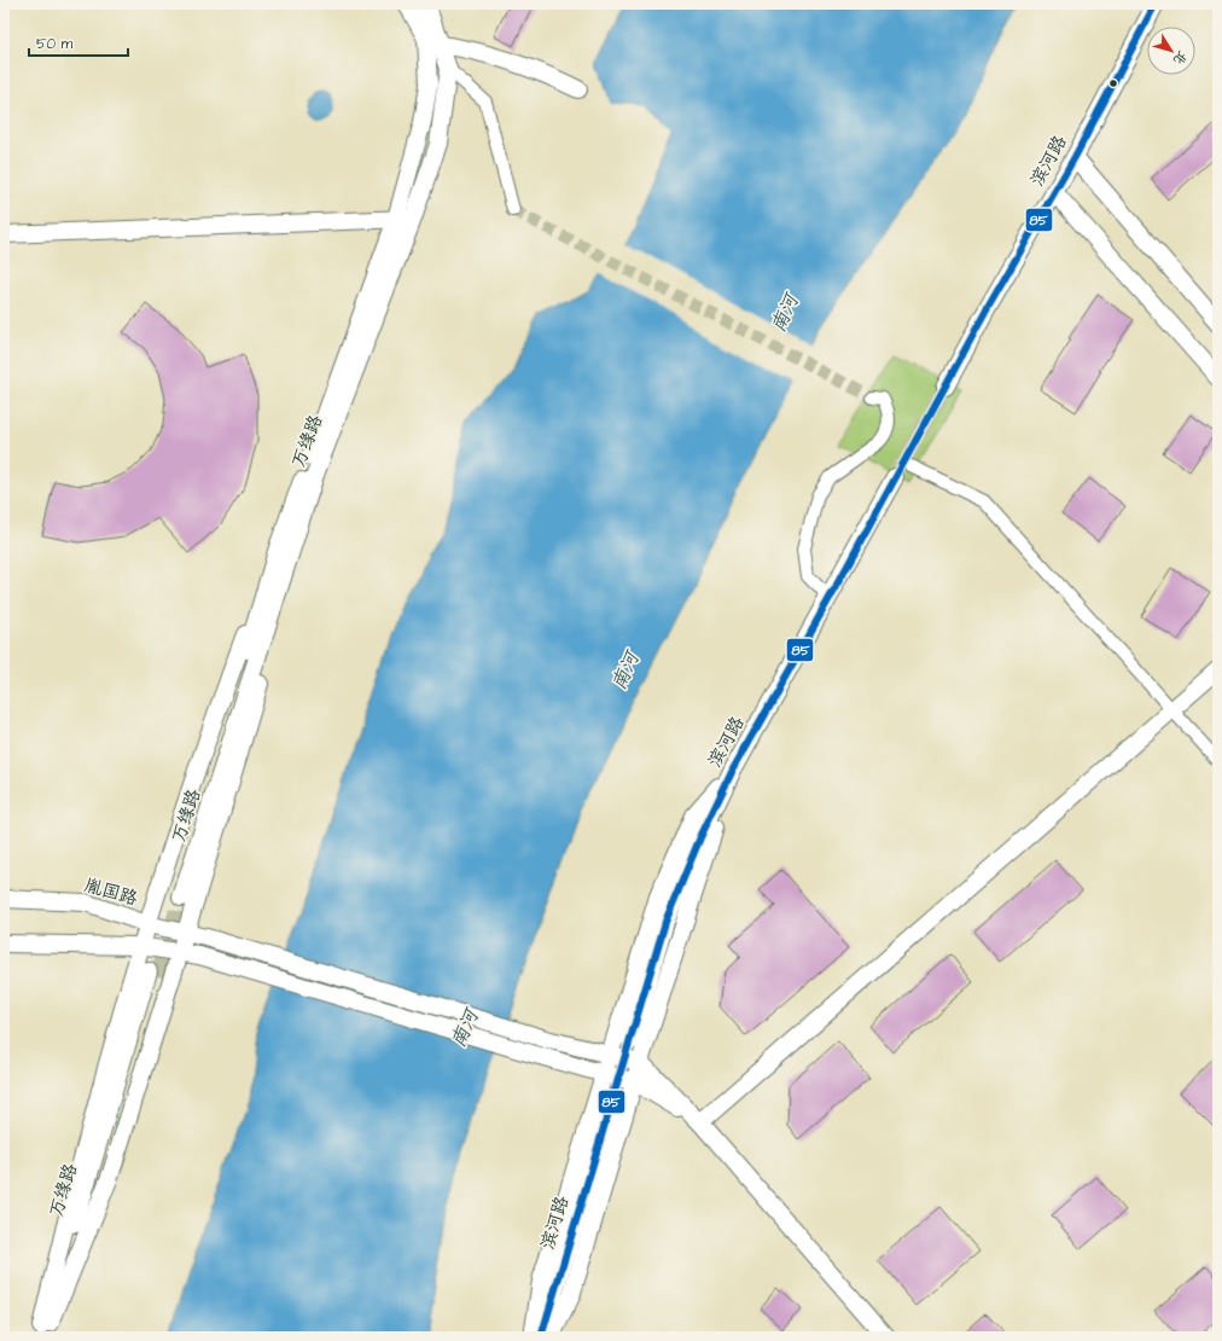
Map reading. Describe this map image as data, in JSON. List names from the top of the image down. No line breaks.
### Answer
{"streets":{"main road":["滨河路","万缘路","胤国路"]},"water":["南河"],"lines":["transit line 85"],"scale_bar":"50 m","north":"bottom right"}
